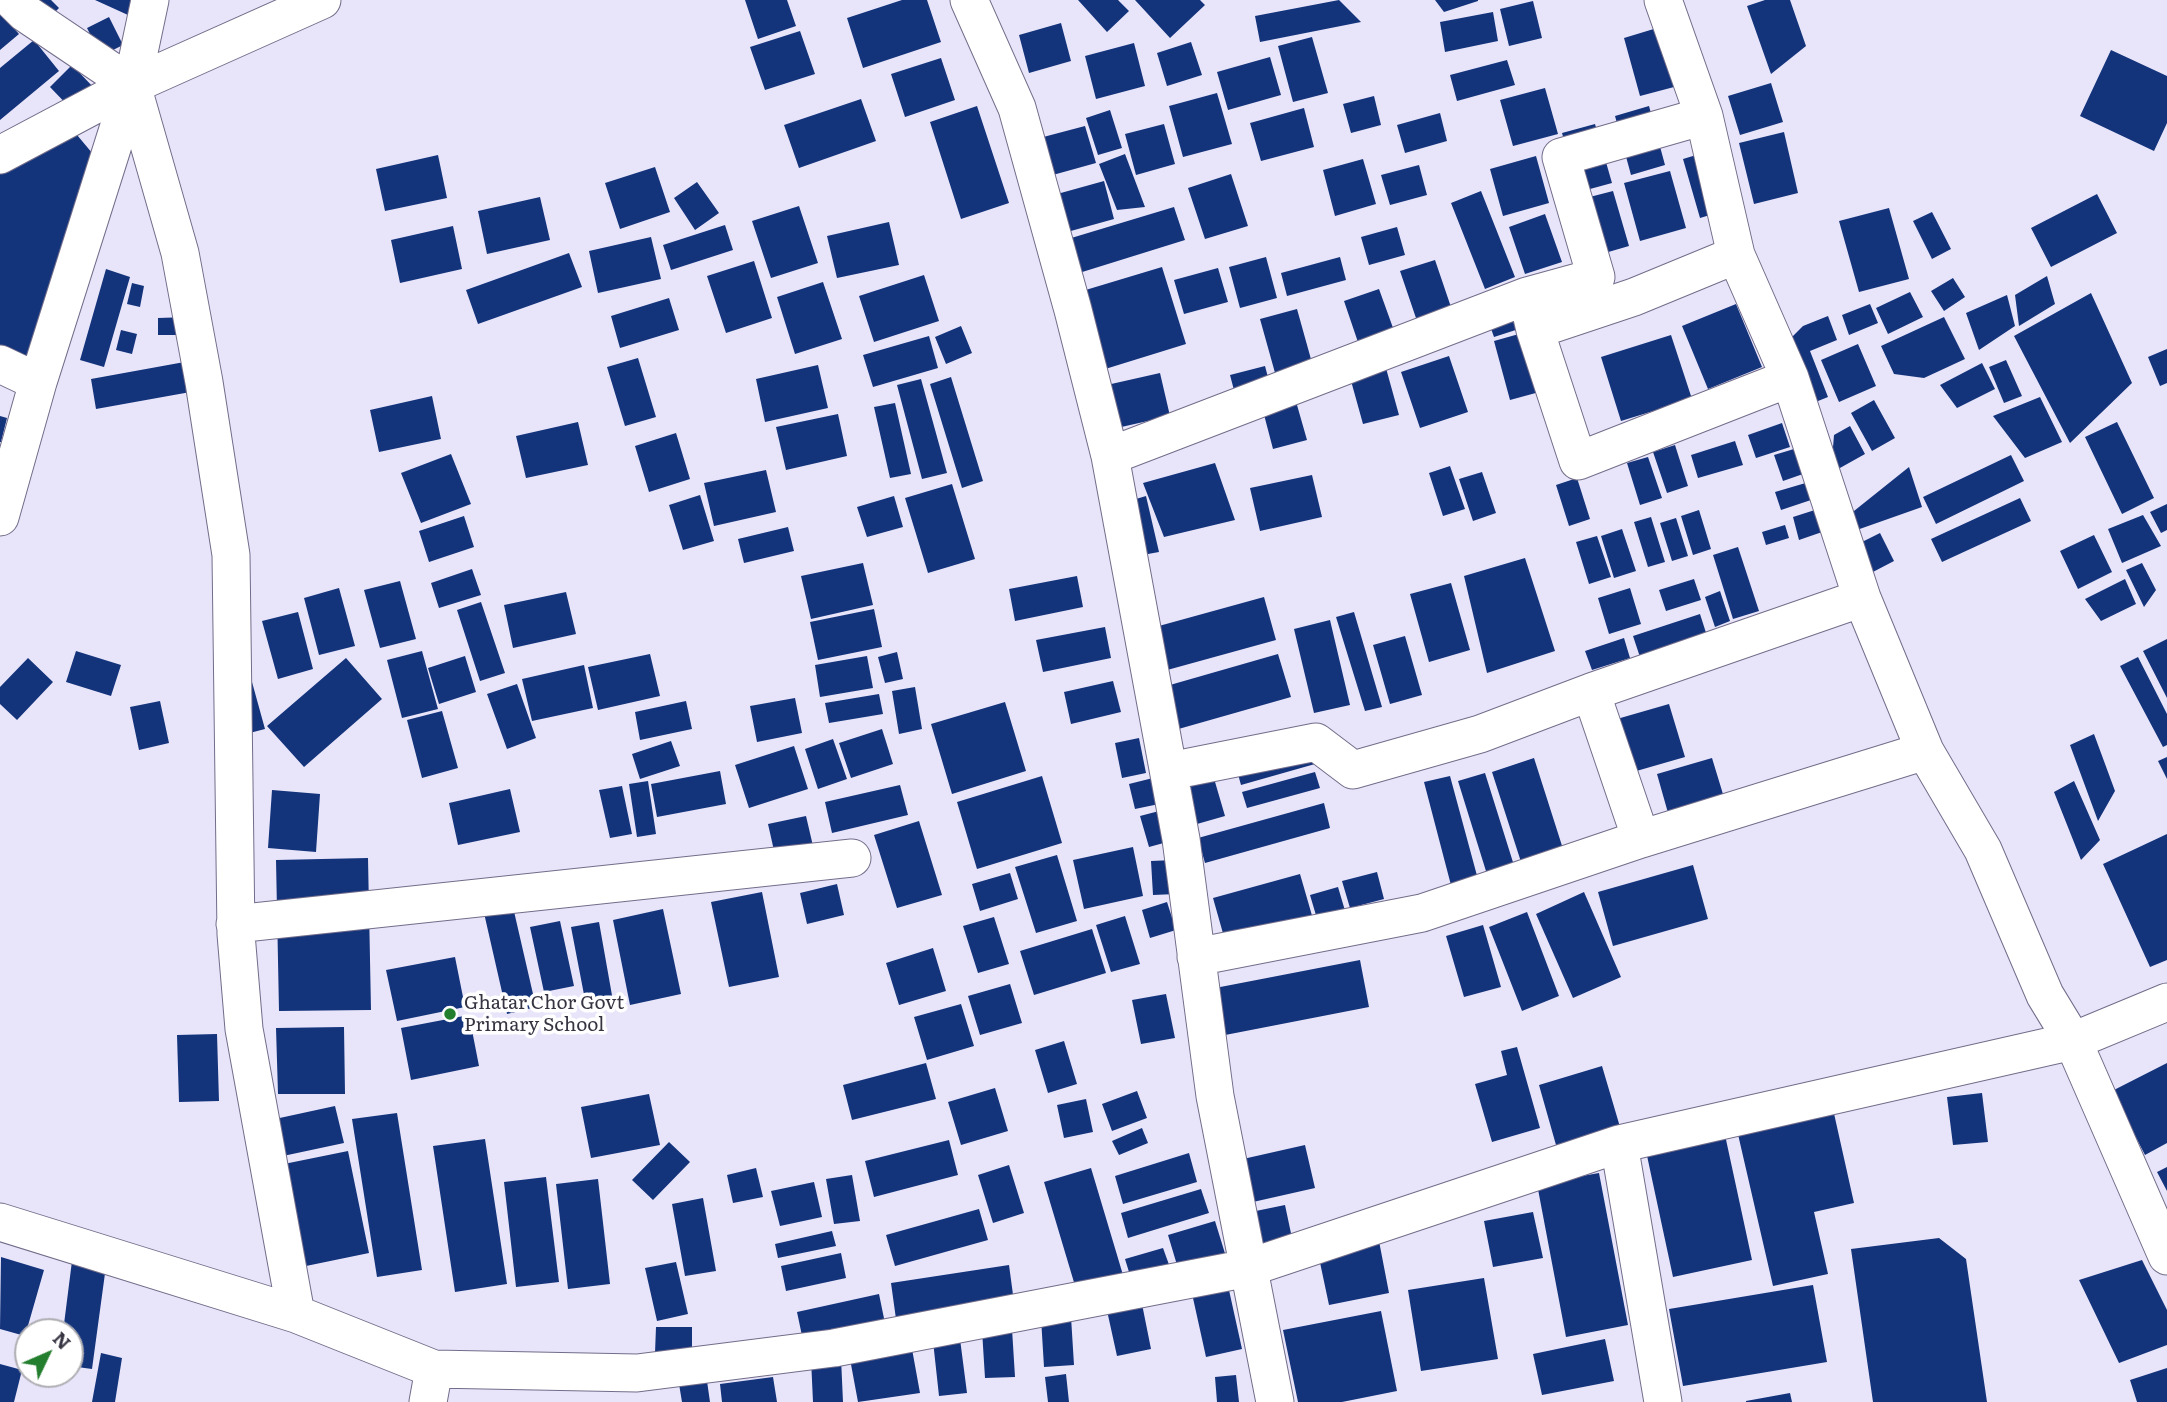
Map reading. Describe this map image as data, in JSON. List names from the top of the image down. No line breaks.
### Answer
{"places":["Ghatar Chor Govt Primary School"],"north":"top right"}
